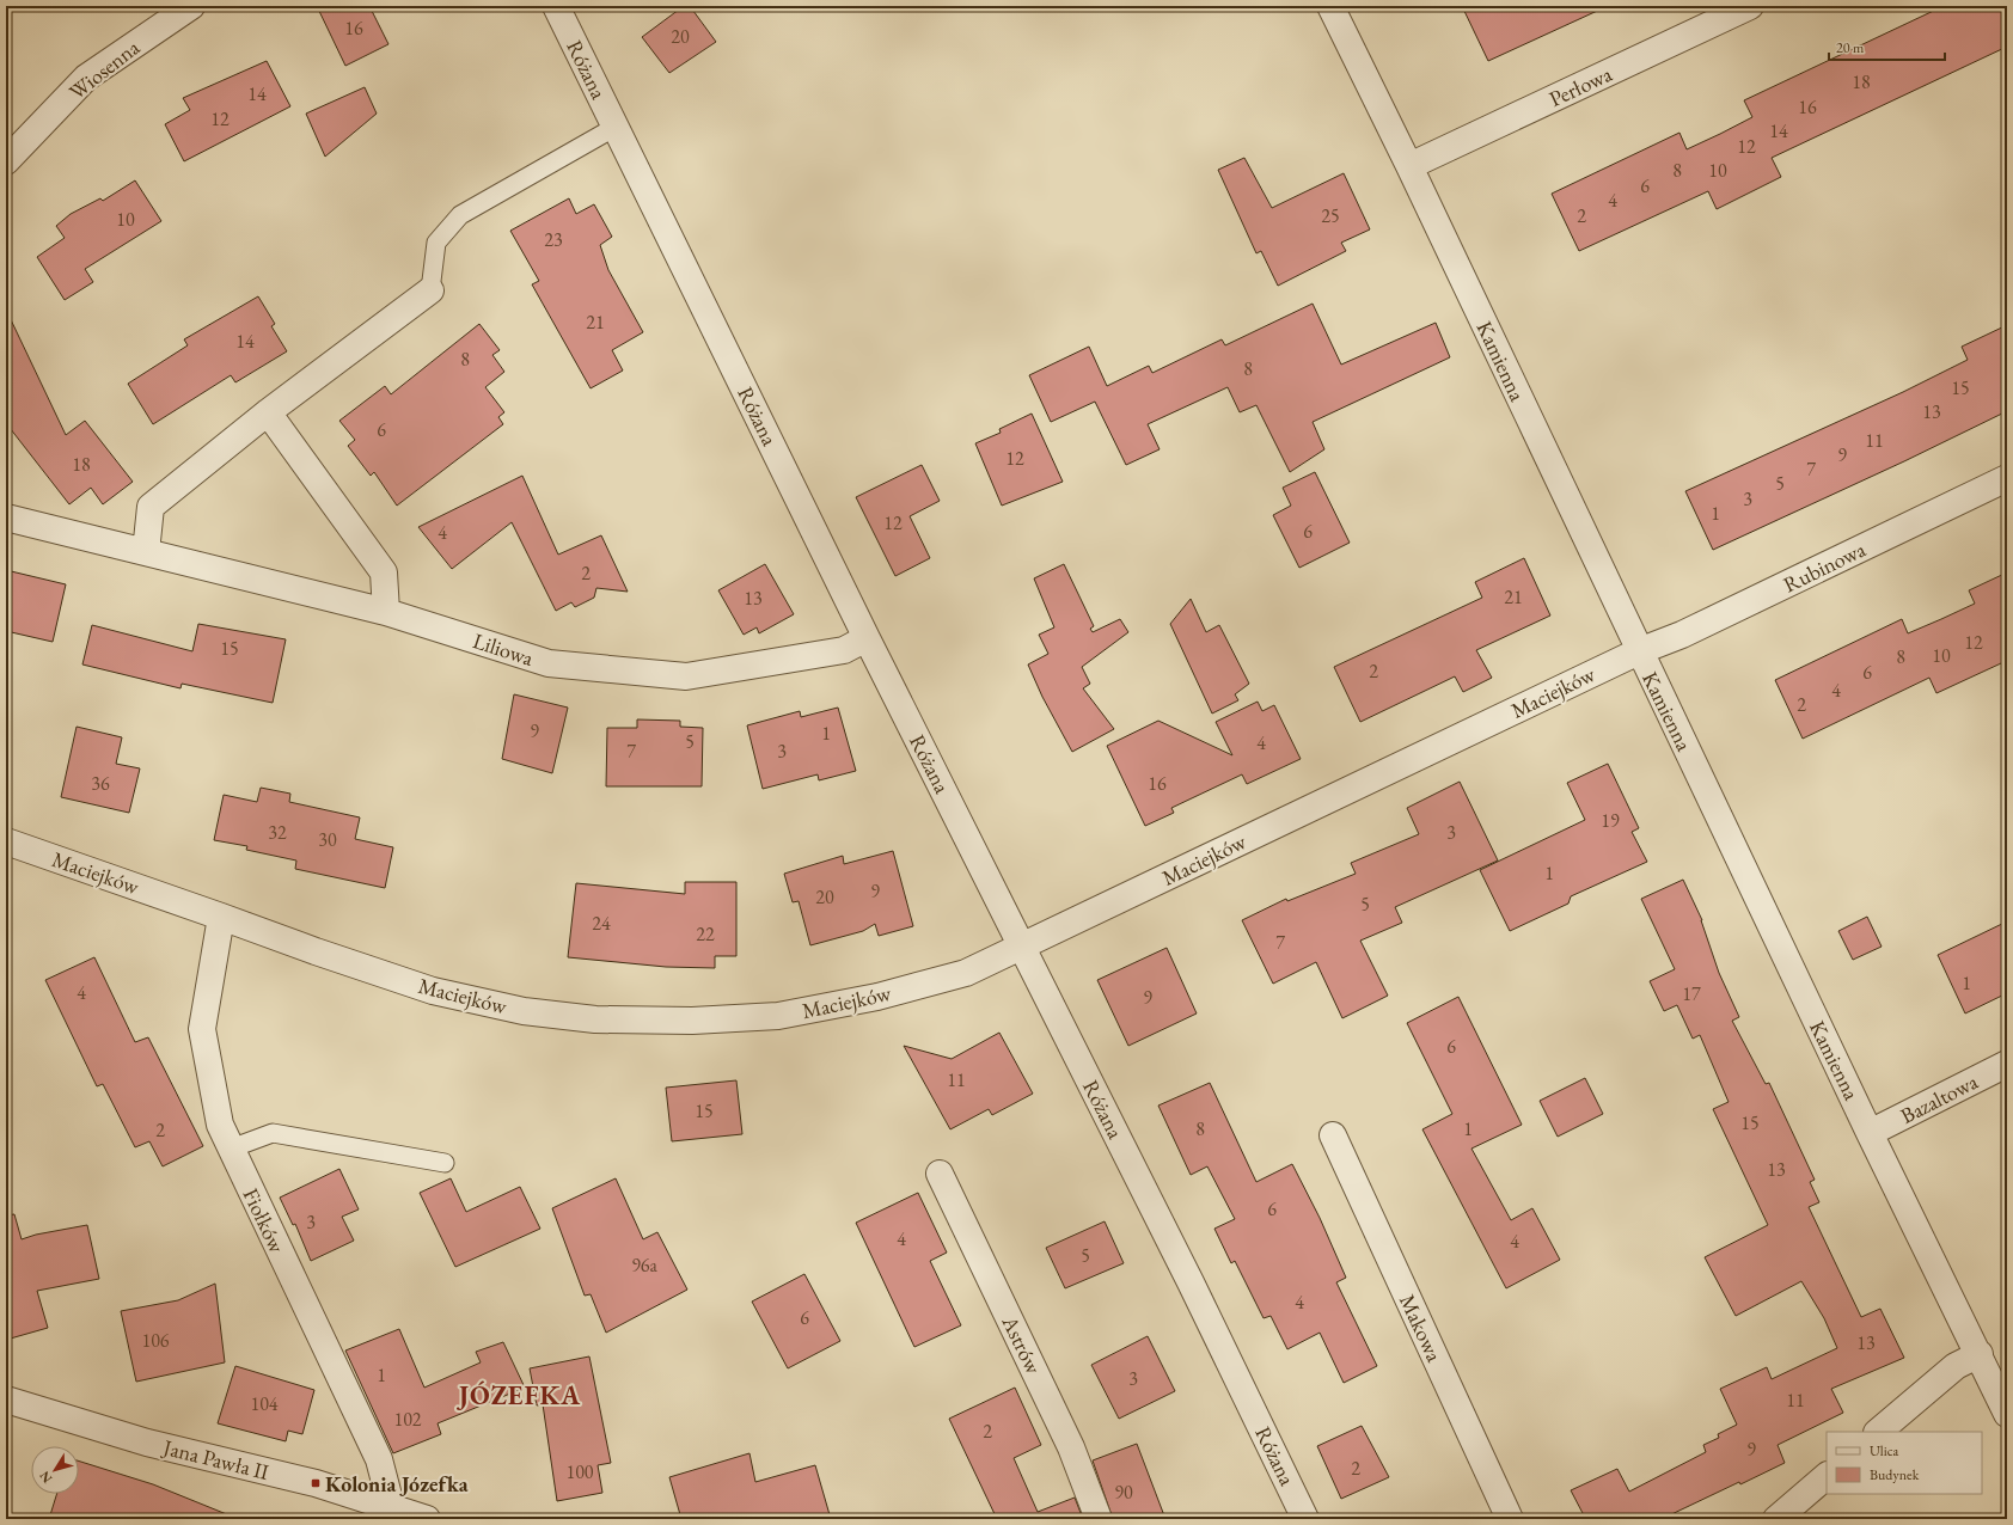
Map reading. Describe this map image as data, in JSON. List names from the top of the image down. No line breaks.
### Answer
{"streets":{"street":["Wiosenna","Różana","Perłowa","Kamienna","Rubinowa","Liliowa","Maciejków","Bazaltowa","Fiołków","Makowa","Astrów","Jana Pawła II"]},"crossings":[["Różana","Liliowa"],["Różana","Maciejków"],["Perłowa","Kamienna"],["Kamienna","Rubinowa"],["Kamienna","Maciejków"],["Kamienna","Bazaltowa"],["Rubinowa","Maciejków"],["Maciejków","Fiołków"],["Fiołków","Jana Pawła II"]],"districts":["JÓZEFKA"],"places":{"transit":["Kolonia Józefka"]},"house_numbers":["16","20","18","14","16","12","14","12","8","10","6","4","25","2","10","23","21","14","8","8","15","13","6","11","9","12","18","7","5","3","1","12","6","4","2","21","13","12","15","10","8","2","6","4","2","9","1","5","4","7","3","36","16","19","32","3","30","1","9","20","5","24","22","7","1","4","17","9","6","11","15","15","8","1","2","13","6","3","4","4","5","96a","4","6","106","13","1","3","11","104","102","2","9","2","100","90"],"legend":["Ulica","Budynek"],"scale_bar":"20 m","north":"bottom left"}
